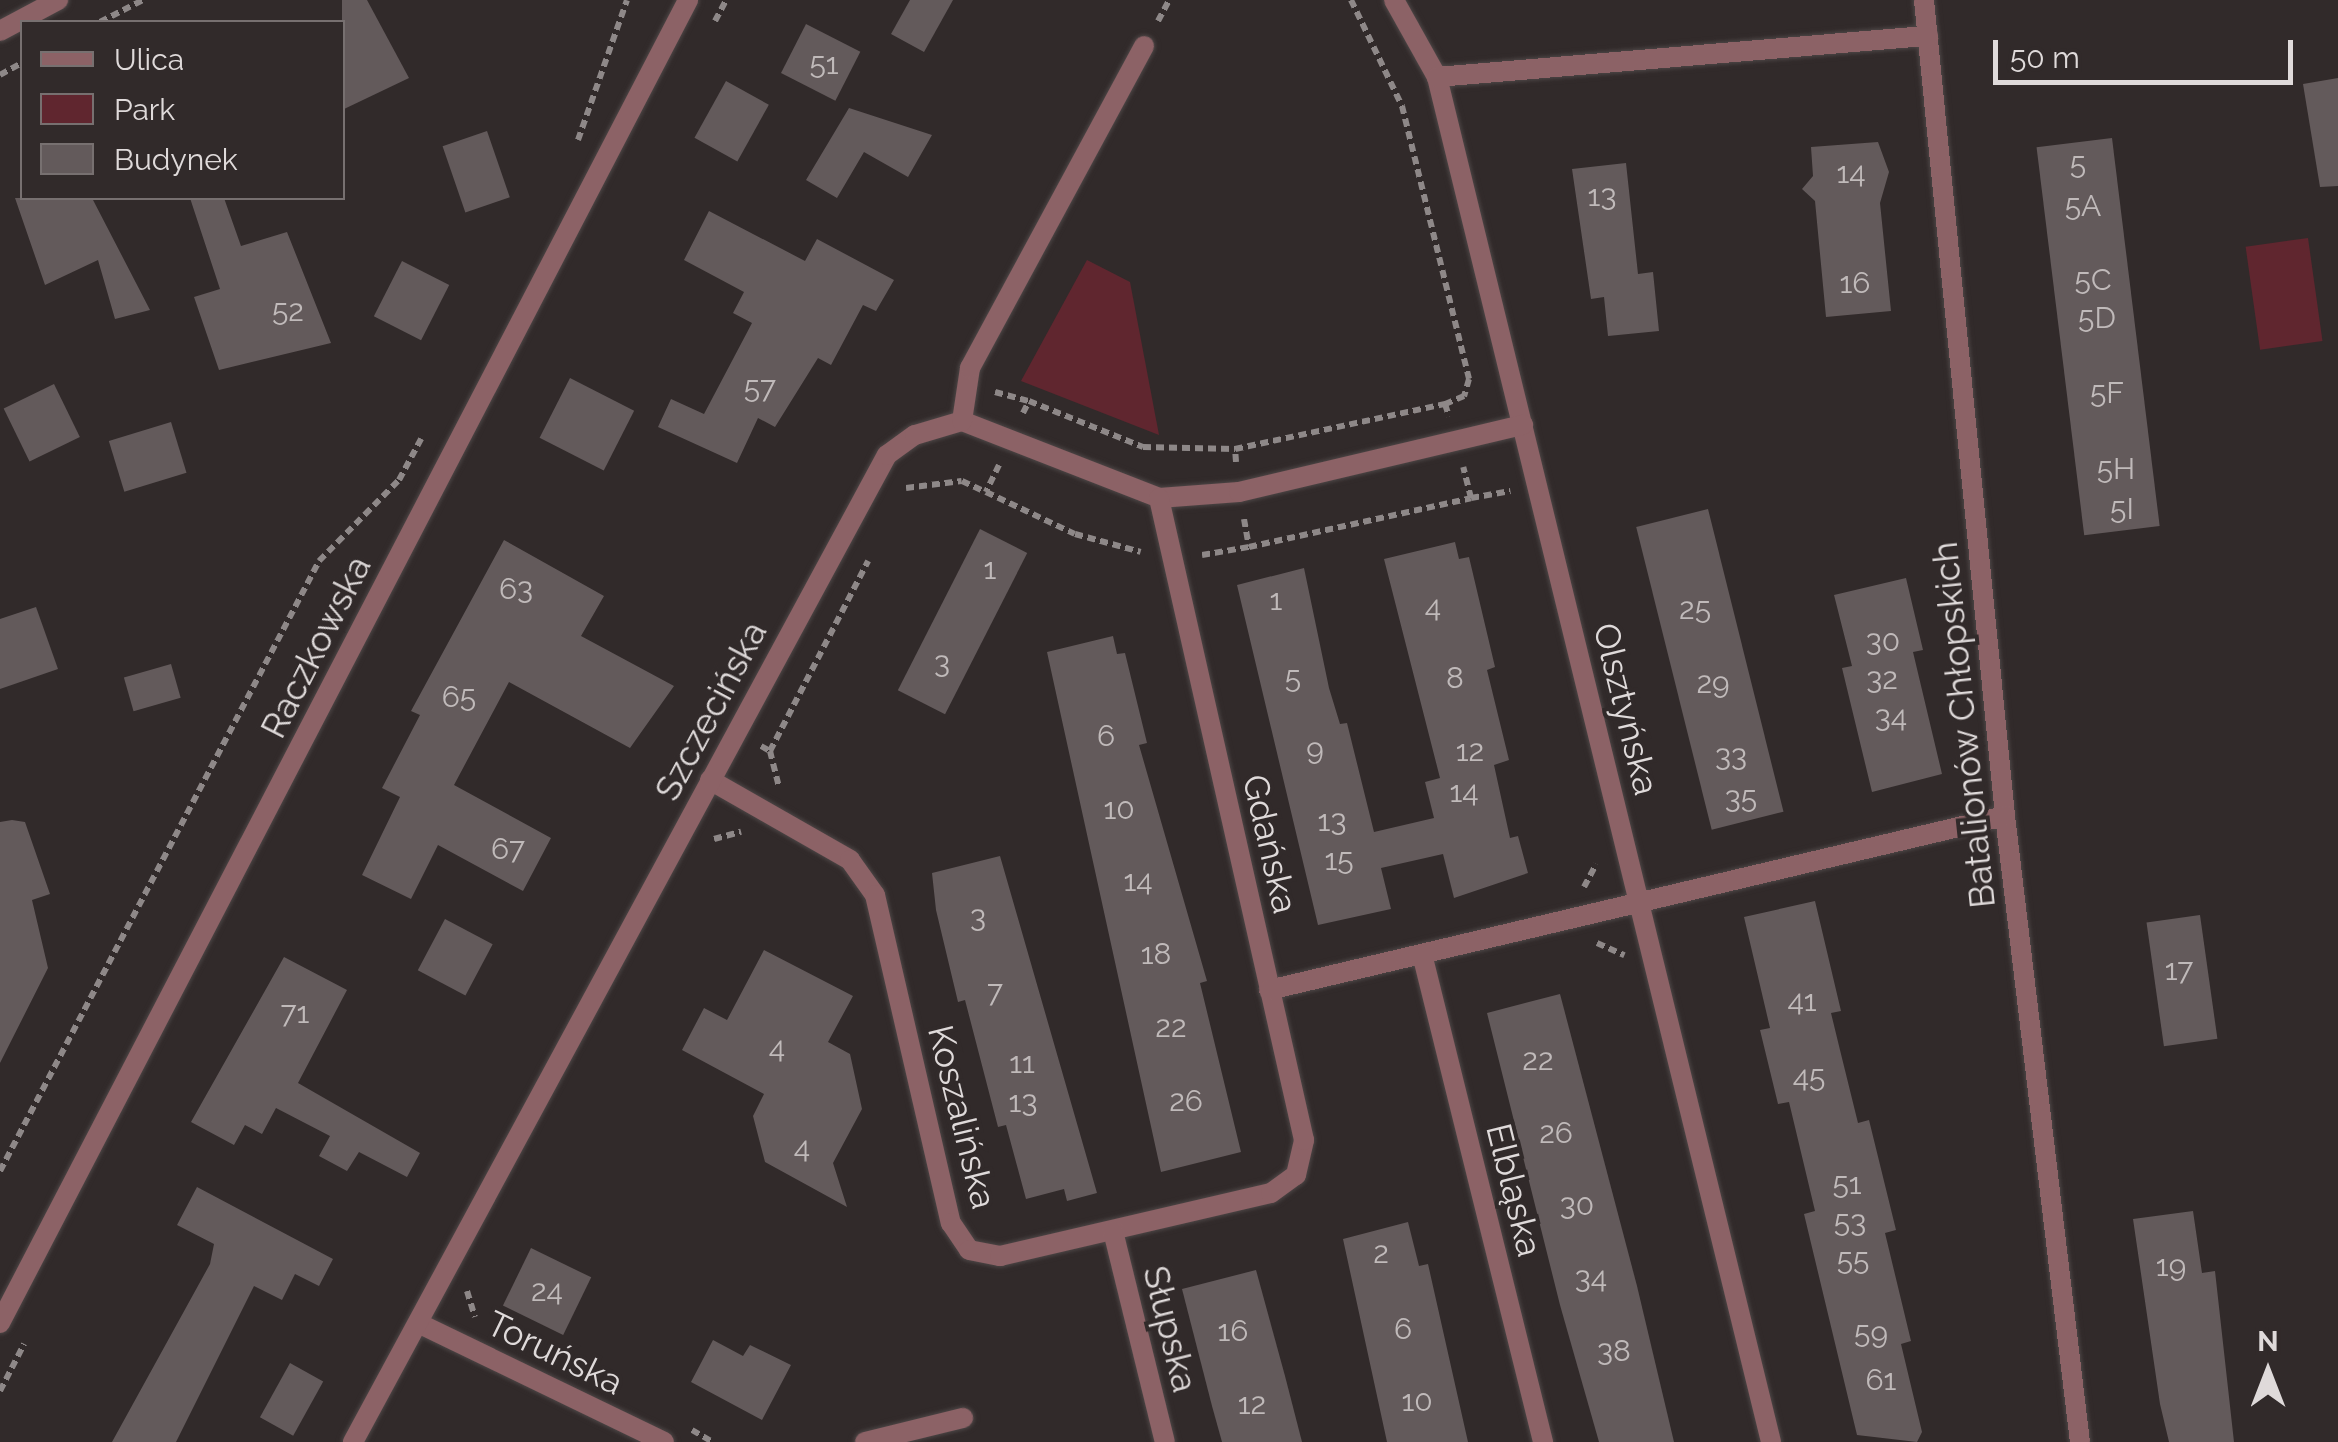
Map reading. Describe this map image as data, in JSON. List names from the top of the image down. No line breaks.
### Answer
{"streets":{"street":["Raczkowska","Olsztyńska","Szczecińska","Batalionów Chłopskich","Gdańska","Koszalińska","Elbląska","Słupska","Toruńska"]},"crossings":[["Szczecińska","Koszalińska"],["Szczecińska","Toruńska"],["Gdańska","Koszalińska"],["Koszalińska","Słupska"]],"house_numbers":["51","5","14","13","5A","5C","16","52","5D","57","5F","5H","5I","1","63","1","4","25","30","3","5","8","32","29","65","34","6","9","12","33","14","35","10","13","67","15","14","3","18","17","7","41","71","22","4","22","11","45","26","13","26","4","51","30","53","2","55","19","34","24","6","16","59","38","61","10","12"],"legend":["Ulica","Park","Budynek"],"scale_bar":"50 m","north":"top"}
